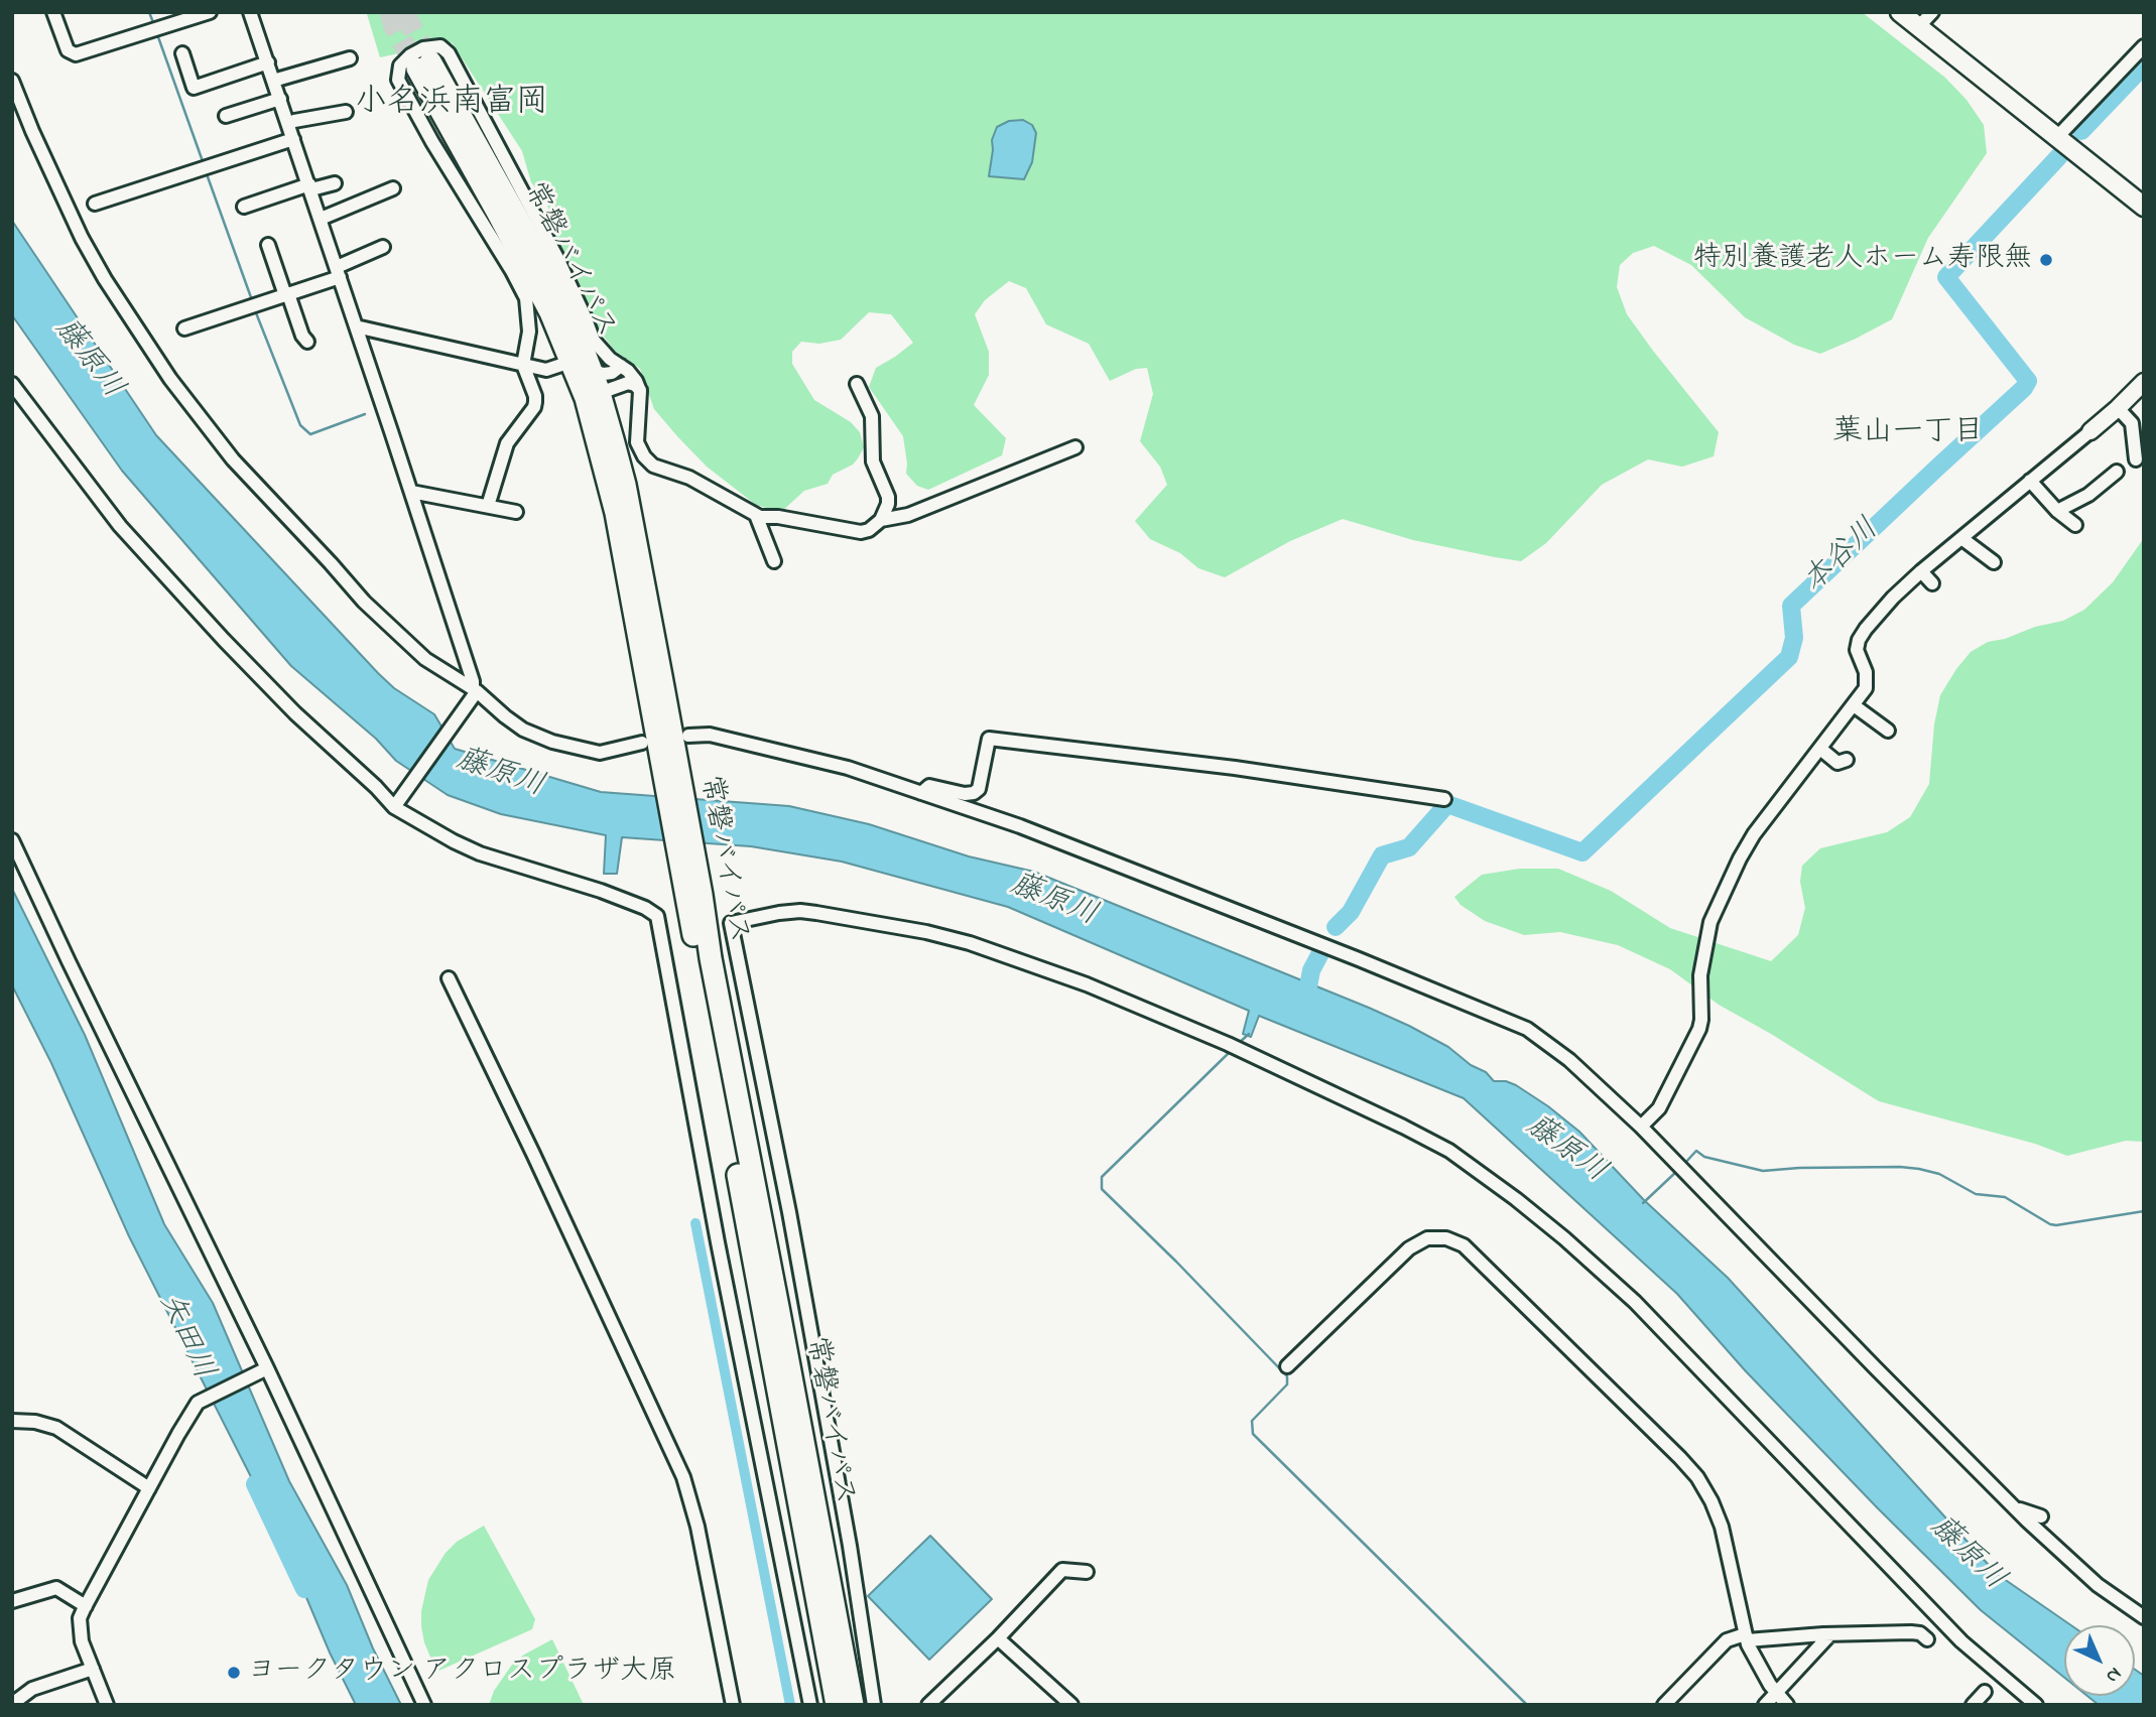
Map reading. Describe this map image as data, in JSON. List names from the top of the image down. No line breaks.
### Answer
{"streets":{"highway":["常磐バイパス"]},"districts":["小名浜南富岡","葉山一丁目"],"water":["藤原川","本谷川","矢田川"],"places":["特別養護老人ホーム寿限無","ヨークタウン アクロスプラザ大原"],"north":"bottom right"}
